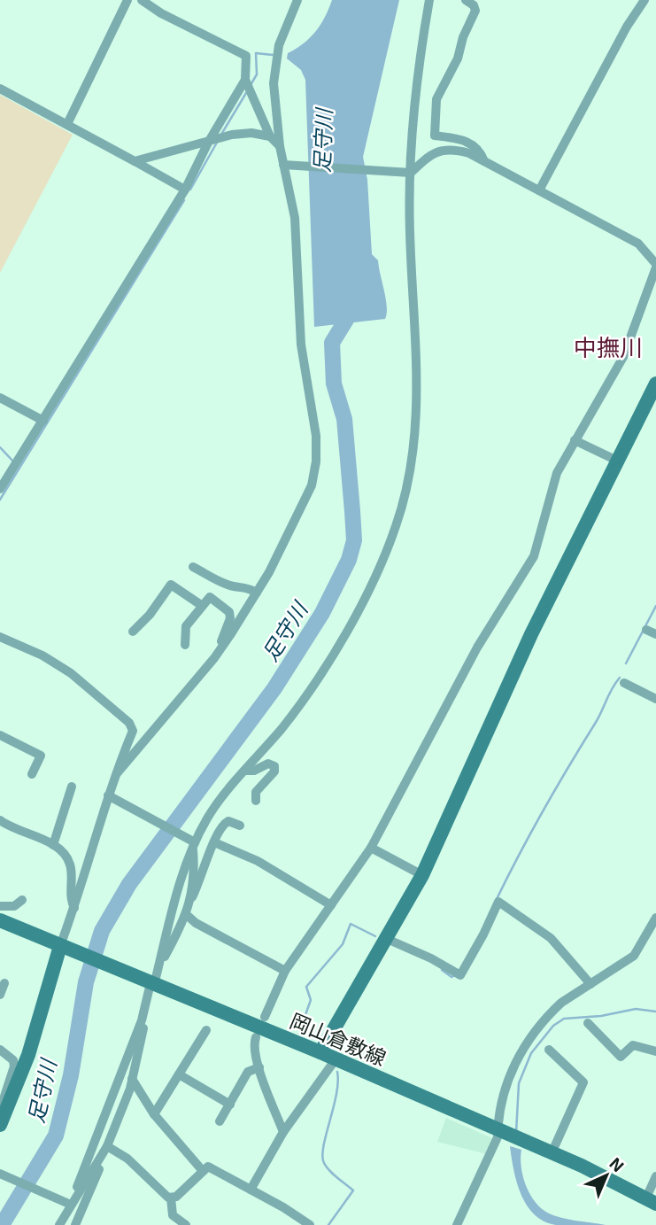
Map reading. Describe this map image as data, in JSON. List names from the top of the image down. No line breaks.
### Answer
{"streets":{"main road":["岡山倉敷線"]},"districts":["中撫川"],"water":["足守川"],"north":"top right"}
